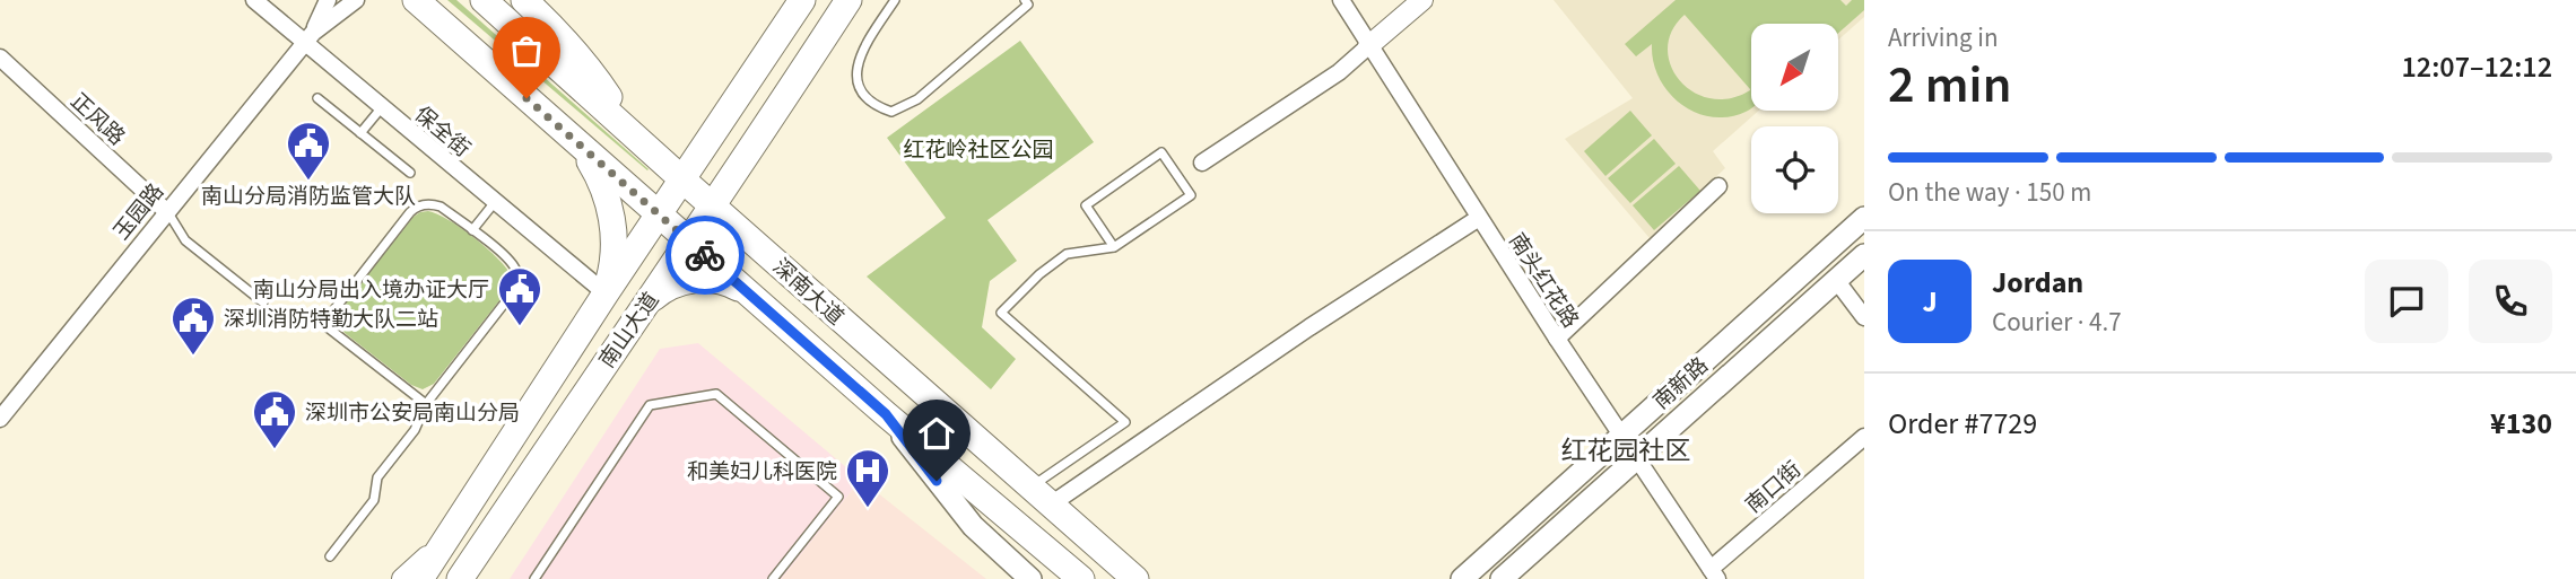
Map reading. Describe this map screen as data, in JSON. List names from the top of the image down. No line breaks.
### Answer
{"streets":{"main road":["深南大道","南山大道","南新路"],"street":["正风路","保全街","玉园路","南头红花路","南口街"]},"crossings":[["正风路","玉园路"],["保全街","玉园路"],["保全街","南山大道"],["南头红花路","南新路"],["南头红花路","南口街"],["深南大道","南山大道"]],"districts":["红花园社区"],"parks":["红花岭社区公园"],"places":{"public building":["南山分局消防监管大队","南山分局出入境办证大厅","深圳消防特勤大队二站","深圳市公安局南山分局"],"hospital":["和美妇儿科医院"]},"north":"bottom left","page":{"heading":["2 min","Arriving in","12:07–12:12"],"panel":["Jordan","Courier · 4.7","Order #7729","¥130"],"bar":"On the way · 150 m","round":"J"}}
